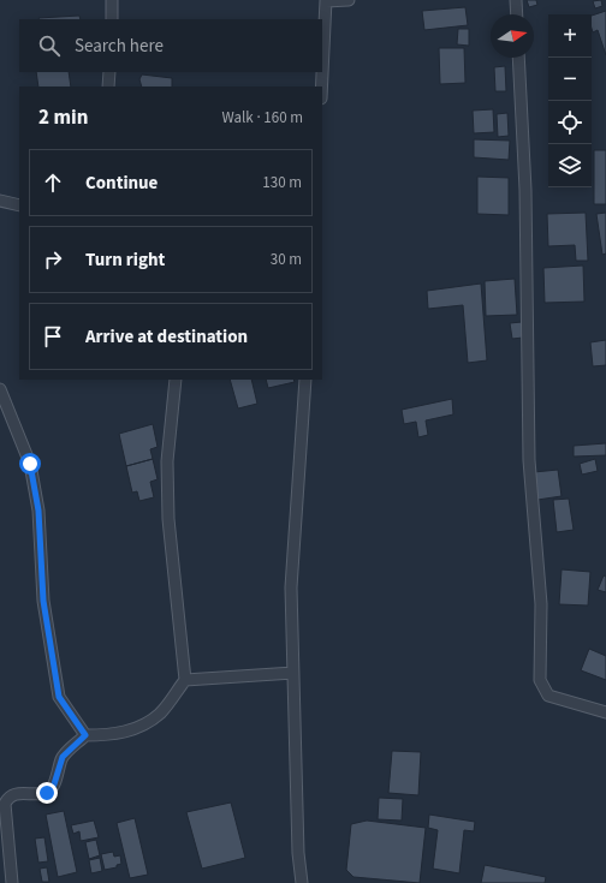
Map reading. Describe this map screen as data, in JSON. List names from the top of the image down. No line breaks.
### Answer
{"north":"right","page":{"map_buttons":["+","−"],"search":"Search here","heading":["2 min","Walk · 160 m"],"list":[["Continue","130 m"],["Turn right","30 m"],"Arrive at destination"]}}
